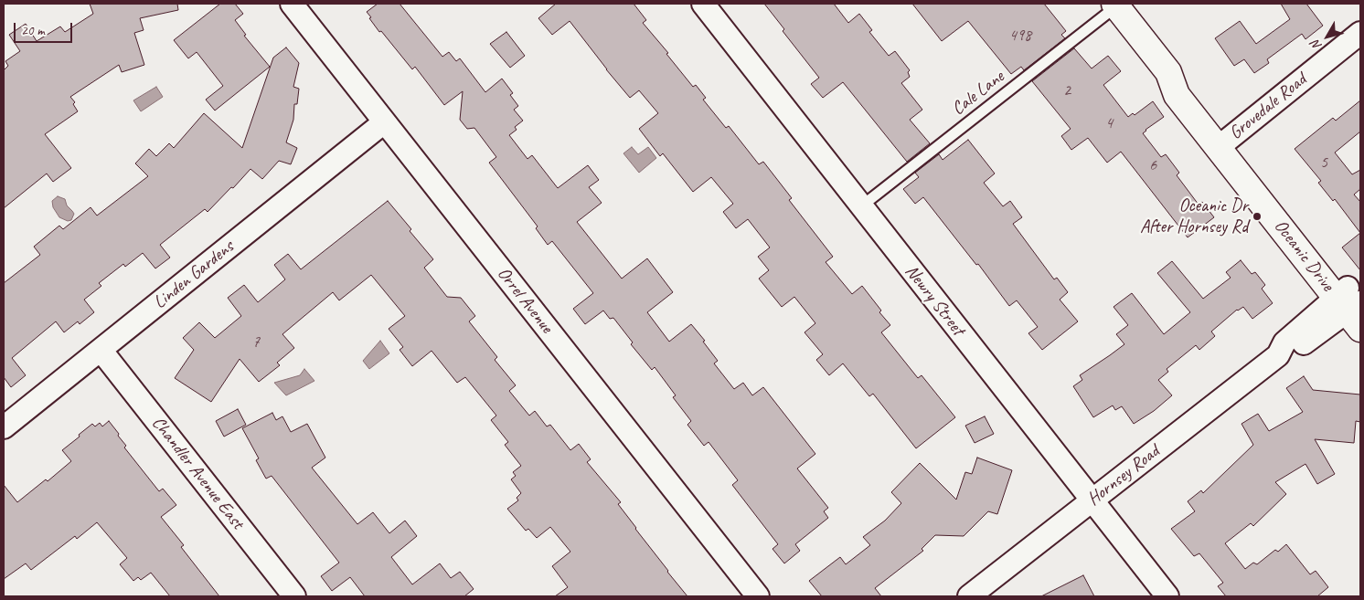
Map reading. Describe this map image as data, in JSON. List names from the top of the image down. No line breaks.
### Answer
{"streets":{"main road":["Oceanic Drive"],"street":["Grovedale Road","Linden Gardens","Orrel Avenue","Newry Street","Chandler Avenue East","Hornsey Road"],"lane":["Cale Lane"]},"crossings":[["Cale Lane","Oceanic Drive"],["Cale Lane","Newry Street"],["Grovedale Road","Oceanic Drive"],["Oceanic Drive","Hornsey Road"],["Linden Gardens","Orrel Avenue"],["Linden Gardens","Chandler Avenue East"],["Newry Street","Hornsey Road"]],"places":["Oceanic Dr After Hornsey Rd"],"house_numbers":["498","2","4","5","6","7"],"scale_bar":"20 m","north":"bottom left"}
